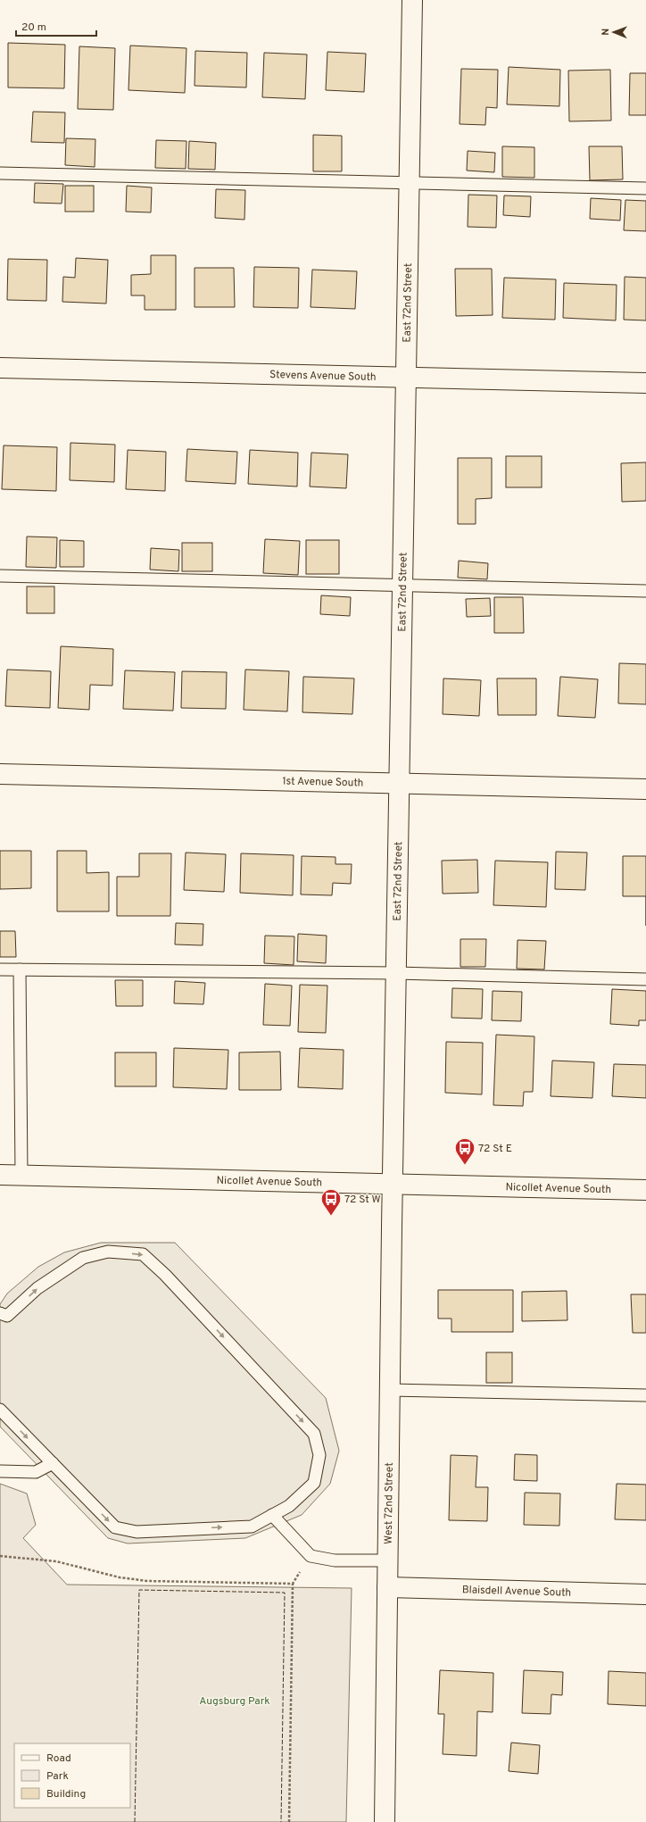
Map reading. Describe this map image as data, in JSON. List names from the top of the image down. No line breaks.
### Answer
{"streets":{"street":["East 72nd Street","Stevens Avenue South","1st Avenue South","Nicollet Avenue South","West 72nd Street","Blaisdell Avenue South"]},"crossings":[["East 72nd Street","Stevens Avenue South"],["East 72nd Street","1st Avenue South"],["East 72nd Street","Nicollet Avenue South"],["East 72nd Street","West 72nd Street"],["Nicollet Avenue South","West 72nd Street"],["West 72nd Street","Blaisdell Avenue South"]],"parks":["Augsburg Park"],"places":{"bus stop":["72 St E","72 St W"]},"legend":["Road","Park","Building"],"scale_bar":"20 m","north":"left"}
